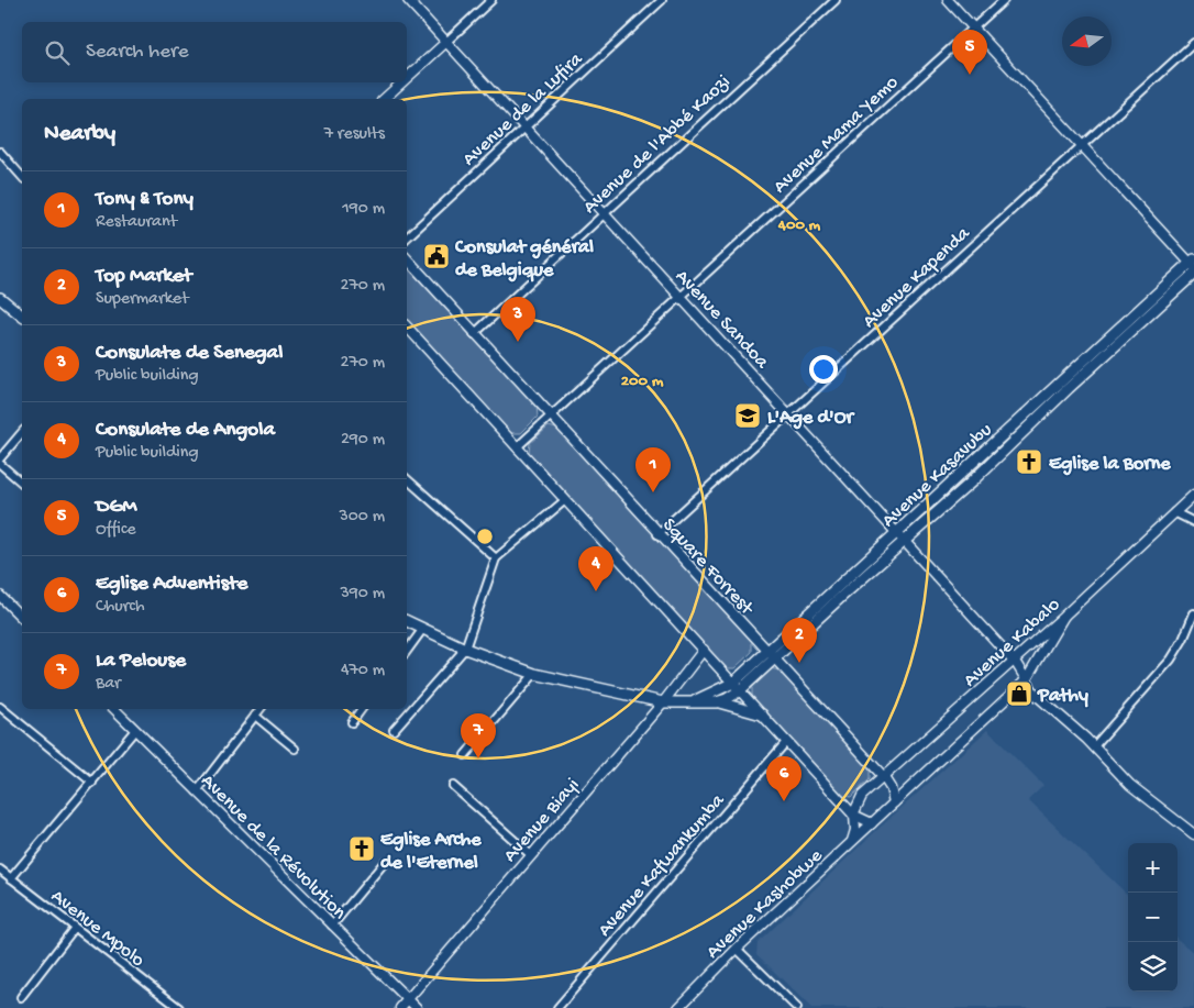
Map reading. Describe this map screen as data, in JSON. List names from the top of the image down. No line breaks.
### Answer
{"streets":{"main road":["Avenue Kasavubu"],"street":["Avenue de la Lufira","Avenue Mama Yemo","Avenue de l'Abbé Kaozi","Avenue Kapenda","Avenue Sandoa","Square Forrest","Avenue Kabalo","Avenue Biayi","Avenue de la Révolution","Avenue Kafwankumba","Avenue Kashobwe","Avenue Mpolo"]},"crossings":[["Avenue de la Lufira","Avenue Sandoa"],["Avenue Mama Yemo","Avenue Sandoa"],["Avenue Mama Yemo","Square Forrest"],["Avenue de l'Abbé Kaozi","Avenue Sandoa"],["Avenue de l'Abbé Kaozi","Square Forrest"],["Avenue Kapenda","Avenue Sandoa"],["Avenue Kapenda","Square Forrest"],["Avenue Sandoa","Avenue Kasavubu"],["Avenue Sandoa","Avenue Kabalo"],["Avenue Kasavubu","Square Forrest"],["Square Forrest","Avenue Kabalo"],["Avenue Kabalo","Avenue Kashobwe"],["Avenue Biayi","Avenue de la Révolution"]],"places":{"public building":["Consulat général de Belgique"],"school or university":["L'Age d'Or"],"church":["Eglise la Borne","Eglise Arche de l'Eternel"],"shop":["Pathy"]},"north":"left","page":{"search":"Search here","pins":["5","3","1","4","2","7","6"],"heading":["Nearby","7 results"],"list":[{"mark":"1","name":"Tony & Tony","note":"Restaurant","value":"190 m"},{"mark":"2","name":"Top Market","note":"Supermarket","value":"270 m"},{"mark":"3","name":"Consulate de Senegal","note":"Public building","value":"270 m"},{"mark":"4","name":"Consulate de Angola","note":"Public building","value":"290 m"},{"mark":"5","name":"DGM","note":"Office","value":"300 m"},{"mark":"6","name":"Eglise Adventiste","note":"Church","value":"390 m"},{"mark":"7","name":"La Pelouse","note":"Bar","value":"470 m"}],"map_buttons":["+","−"]},"rings":["400 m","200 m"]}
